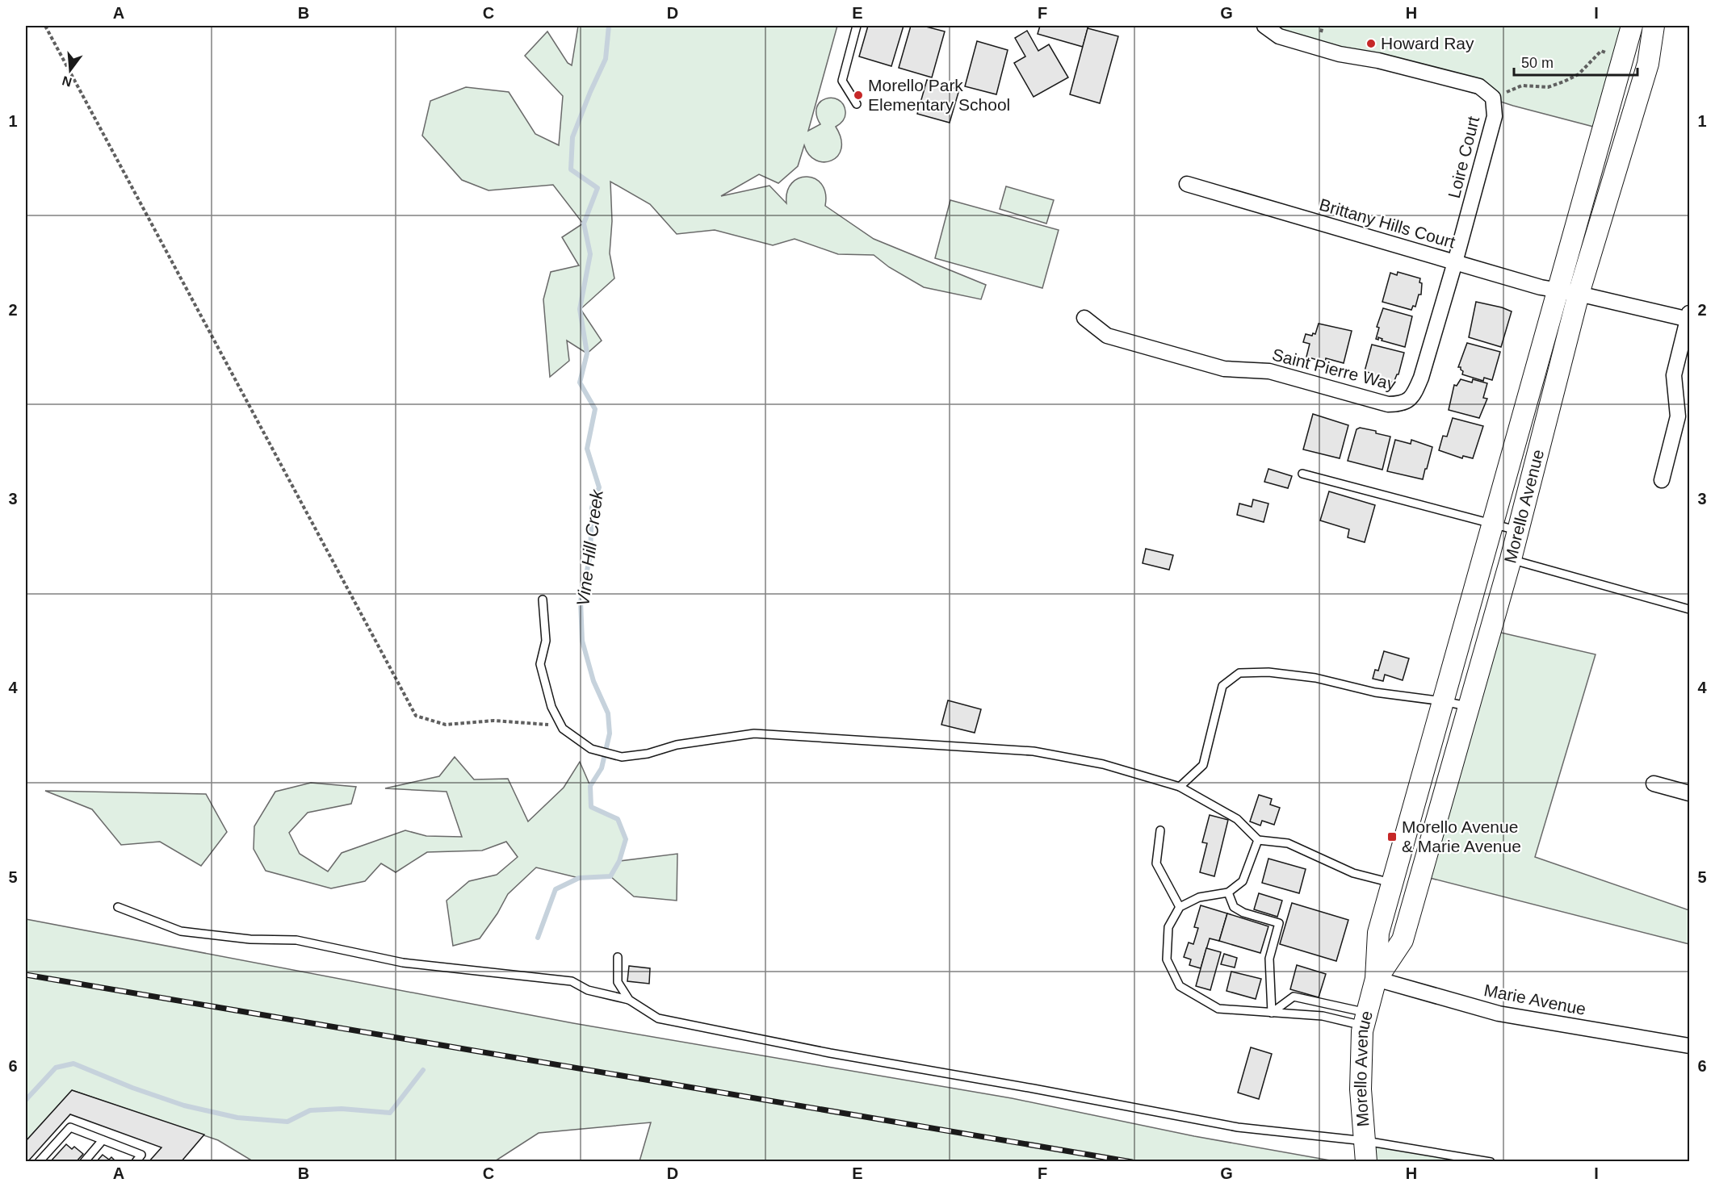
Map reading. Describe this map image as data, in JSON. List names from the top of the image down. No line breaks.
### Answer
{"streets":{"street":["Loire Court","Brittany Hills Court","Saint Pierre Way","Morello Avenue","Marie Avenue"]},"crossings":[["Loire Court","Brittany Hills Court"],["Loire Court","Saint Pierre Way"],["Brittany Hills Court","Saint Pierre Way"],["Brittany Hills Court","Morello Avenue"],["Morello Avenue","Marie Avenue"]],"water":["Vine Hill Creek"],"places":{"other":["Howard Ray","Morello Park Elementary School"],"transit":["Morello Avenue & Marie Avenue"]},"scale_bar":"50 m","north":"bottom","grid":{"columns":["A","B","C","D","E","F","G","H","I"],"rows":["1","2","3","4","5","6"]}}
